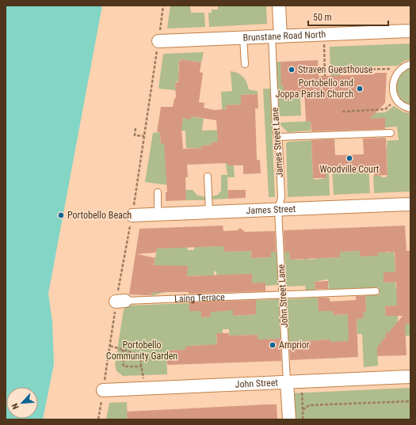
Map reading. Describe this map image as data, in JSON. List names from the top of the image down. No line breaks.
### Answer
{"streets":{"street":["Brunstane Road North","James Street","John Street"],"lane":["James Street Lane","John Street Lane","Laing Terrace"]},"crossings":[["Brunstane Road North","James Street Lane"],["James Street Lane","James Street"],["James Street Lane","John Street Lane"],["James Street","John Street Lane"],["John Street Lane","Laing Terrace"],["John Street Lane","John Street"]],"parks":["Portobello Community Garden"],"places":["Straven Guesthouse","Portobello and Joppa Parish Church","Woodville Court","Portobello Beach","Arnprior"],"scale_bar":"50 m","north":"bottom left"}
